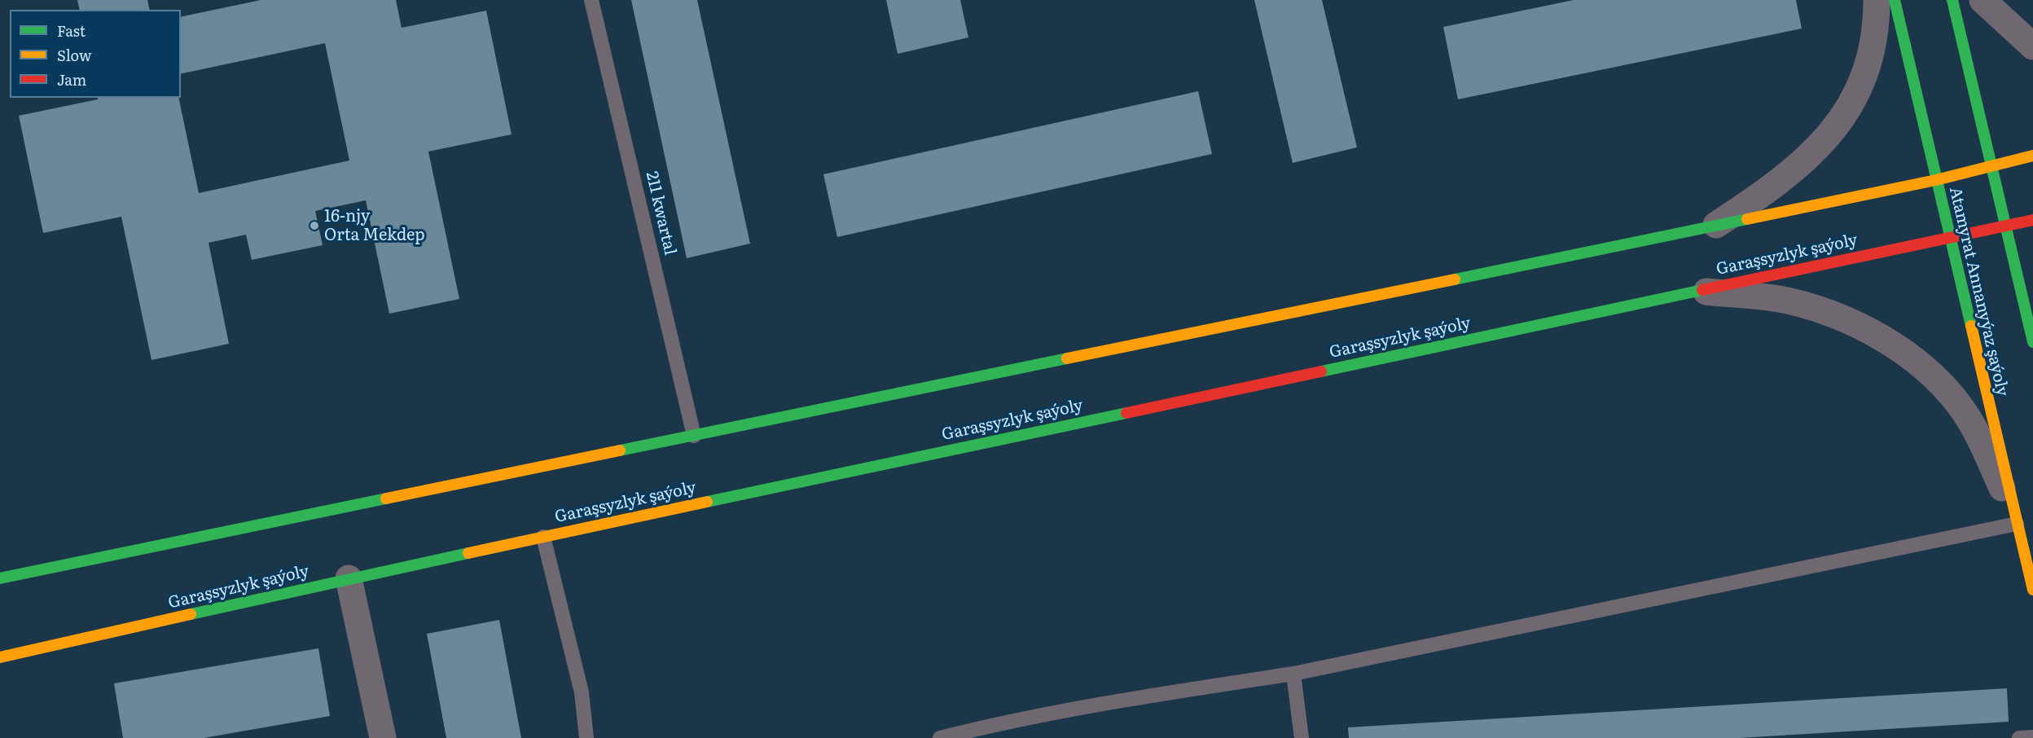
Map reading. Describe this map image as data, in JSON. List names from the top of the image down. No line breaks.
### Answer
{"streets":{"main road":["Garaşsyzlyk şaýoly","Atamyrat Annanyýaz şaýoly"],"lane":["211 kwartal"]},"crossings":[["Garaşsyzlyk şaýoly","Atamyrat Annanyýaz şaýoly"]],"places":["16-njy Orta Mekdep"],"legend":["Fast","Slow","Jam"]}
